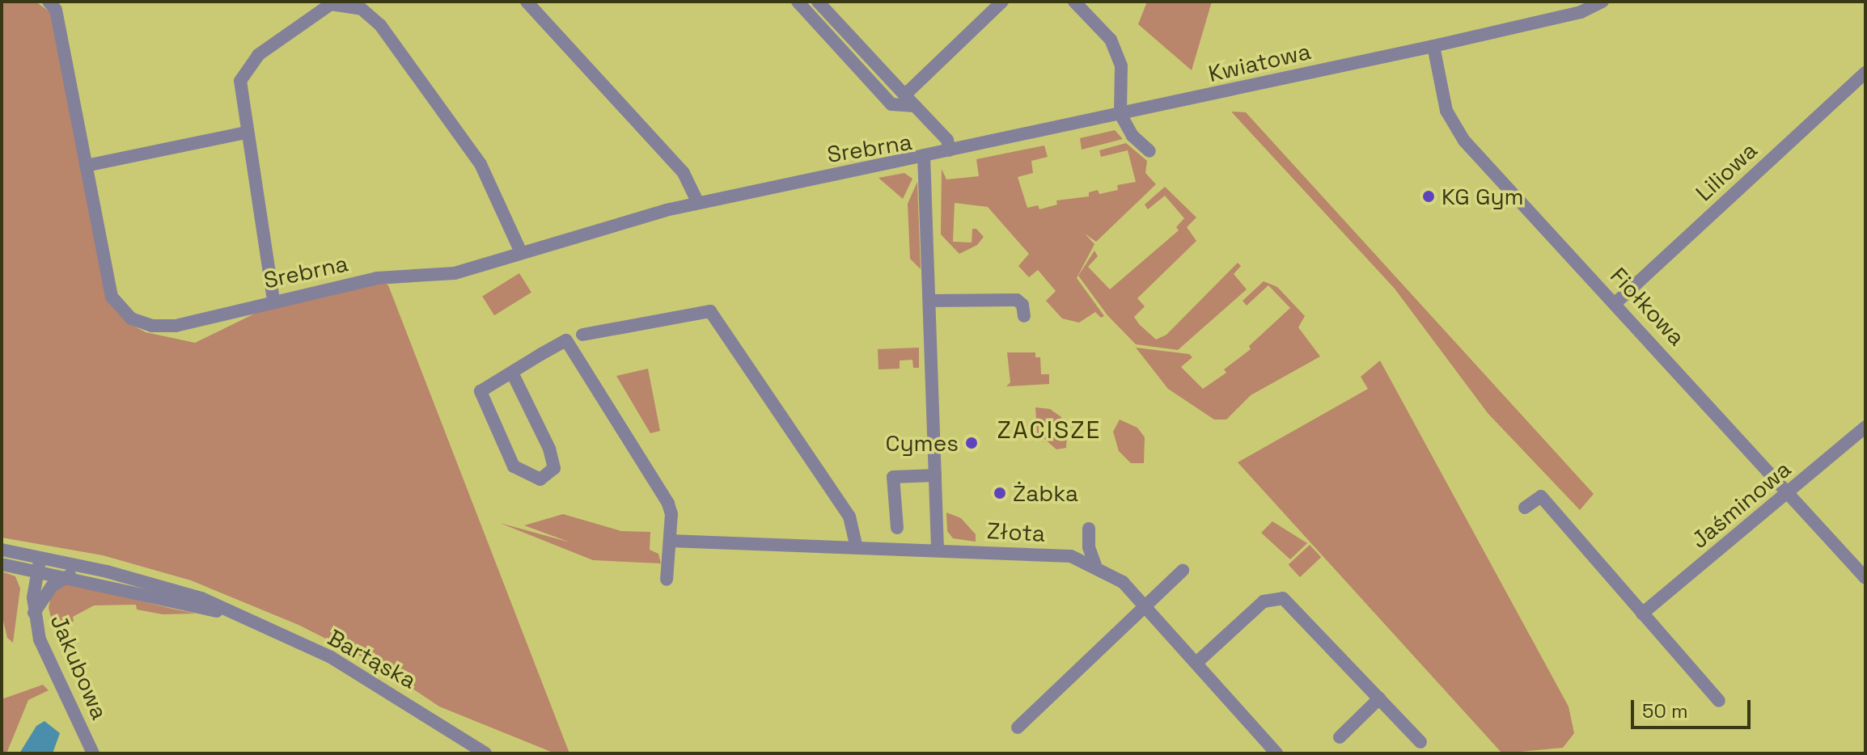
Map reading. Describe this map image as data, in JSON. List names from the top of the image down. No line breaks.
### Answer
{"streets":{"street":["Kwiatowa","Srebrna","Liliowa","Fiołkowa","Jaśminowa","Złota","Bartąska","Jakubowa"]},"crossings":[["Kwiatowa","Srebrna"],["Kwiatowa","Fiołkowa"],["Srebrna","Złota"],["Liliowa","Fiołkowa"],["Fiołkowa","Jaśminowa"],["Bartąska","Jakubowa"]],"districts":["ZACISZE"],"places":["KG Gym","Cymes","Żabka"],"scale_bar":"50 m"}
